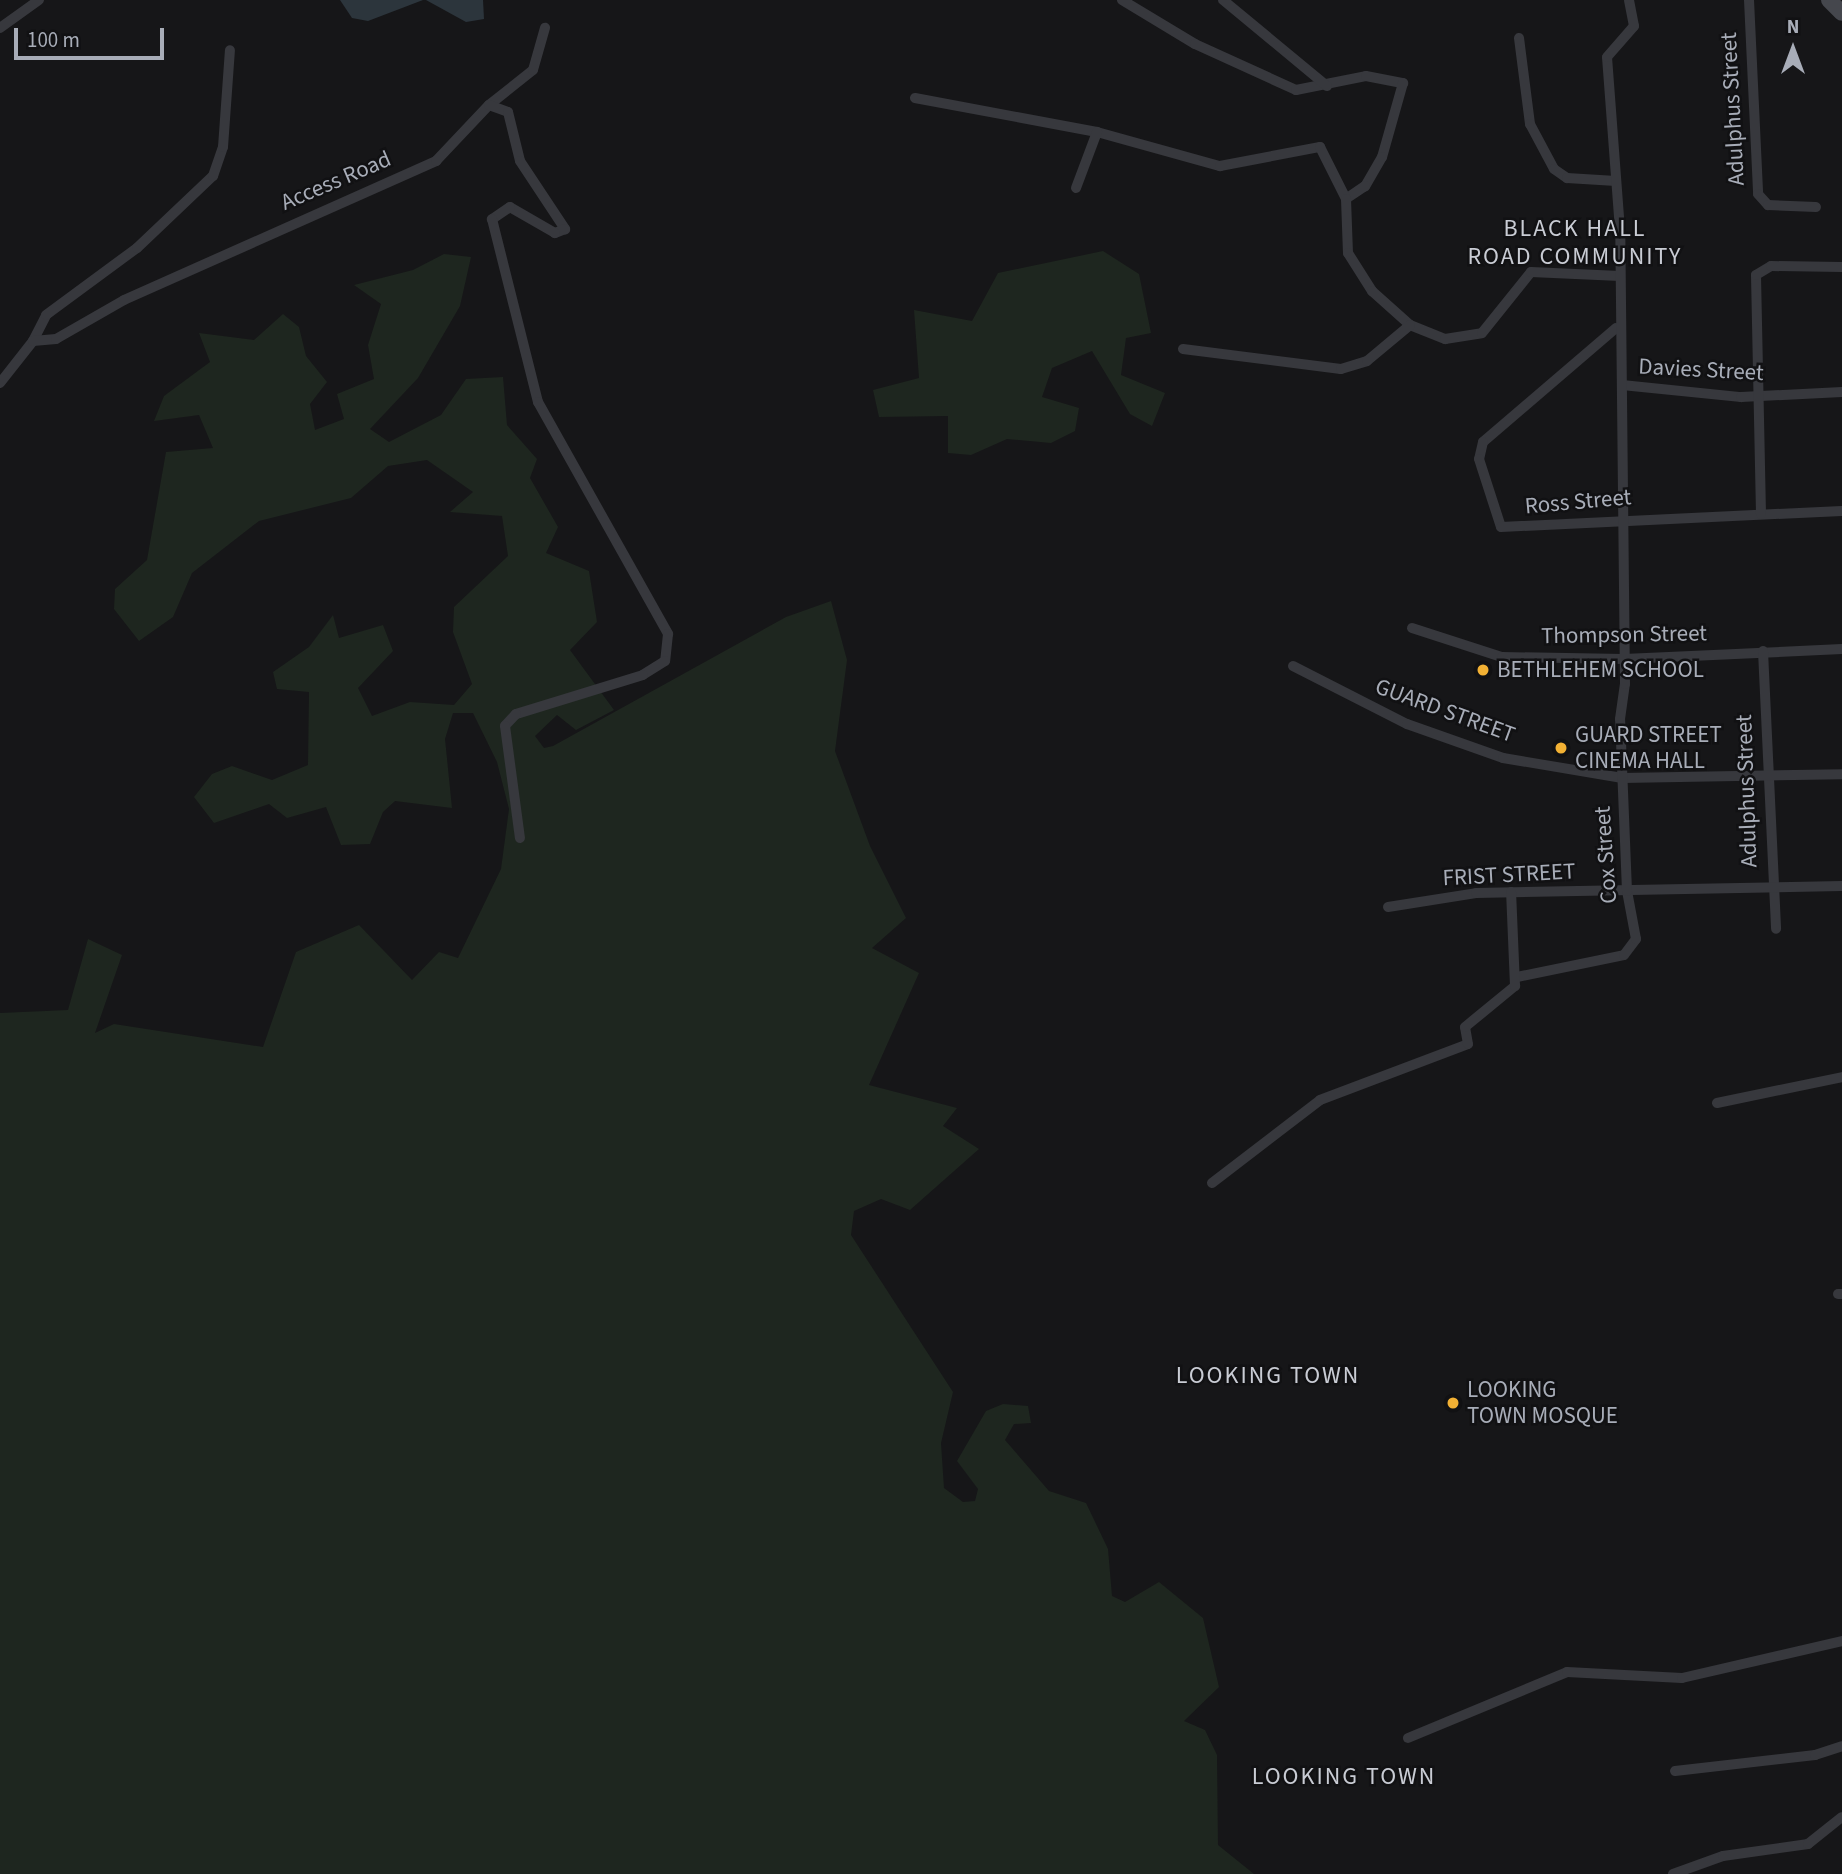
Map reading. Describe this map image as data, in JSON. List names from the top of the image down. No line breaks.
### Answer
{"streets":{"street":["Adulphus Street","Access Road","Davies Street","Ross Street","Thompson Street","GUARD STREET","Cox Street","FRIST STREET"]},"crossings":[["Adulphus Street","Thompson Street"],["Adulphus Street","GUARD STREET"],["Adulphus Street","FRIST STREET"],["Davies Street","Ross Street"],["Davies Street","Cox Street"],["Ross Street","Cox Street"],["Thompson Street","Cox Street"],["GUARD STREET","Cox Street"],["Cox Street","FRIST STREET"]],"districts":["BLACK HALL ROAD COMMUNITY","LOOKING TOWN","LOOKING TOWN"],"places":["BETHLEHEM SCHOOL","GUARD STREET CINEMA HALL","LOOKING TOWN MOSQUE"],"scale_bar":"100 m","north":"top"}
